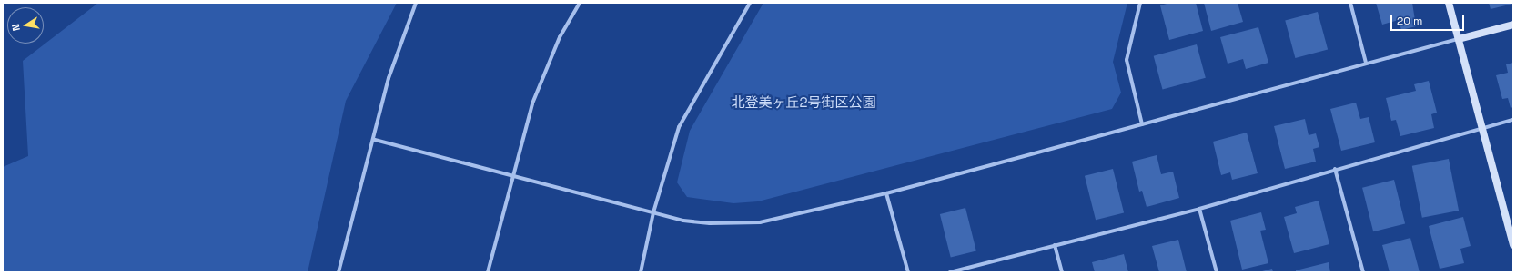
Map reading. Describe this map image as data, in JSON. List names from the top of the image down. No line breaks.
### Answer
{"parks":["北登美ヶ丘2号街区公園"],"scale_bar":"20 m","north":"left"}
